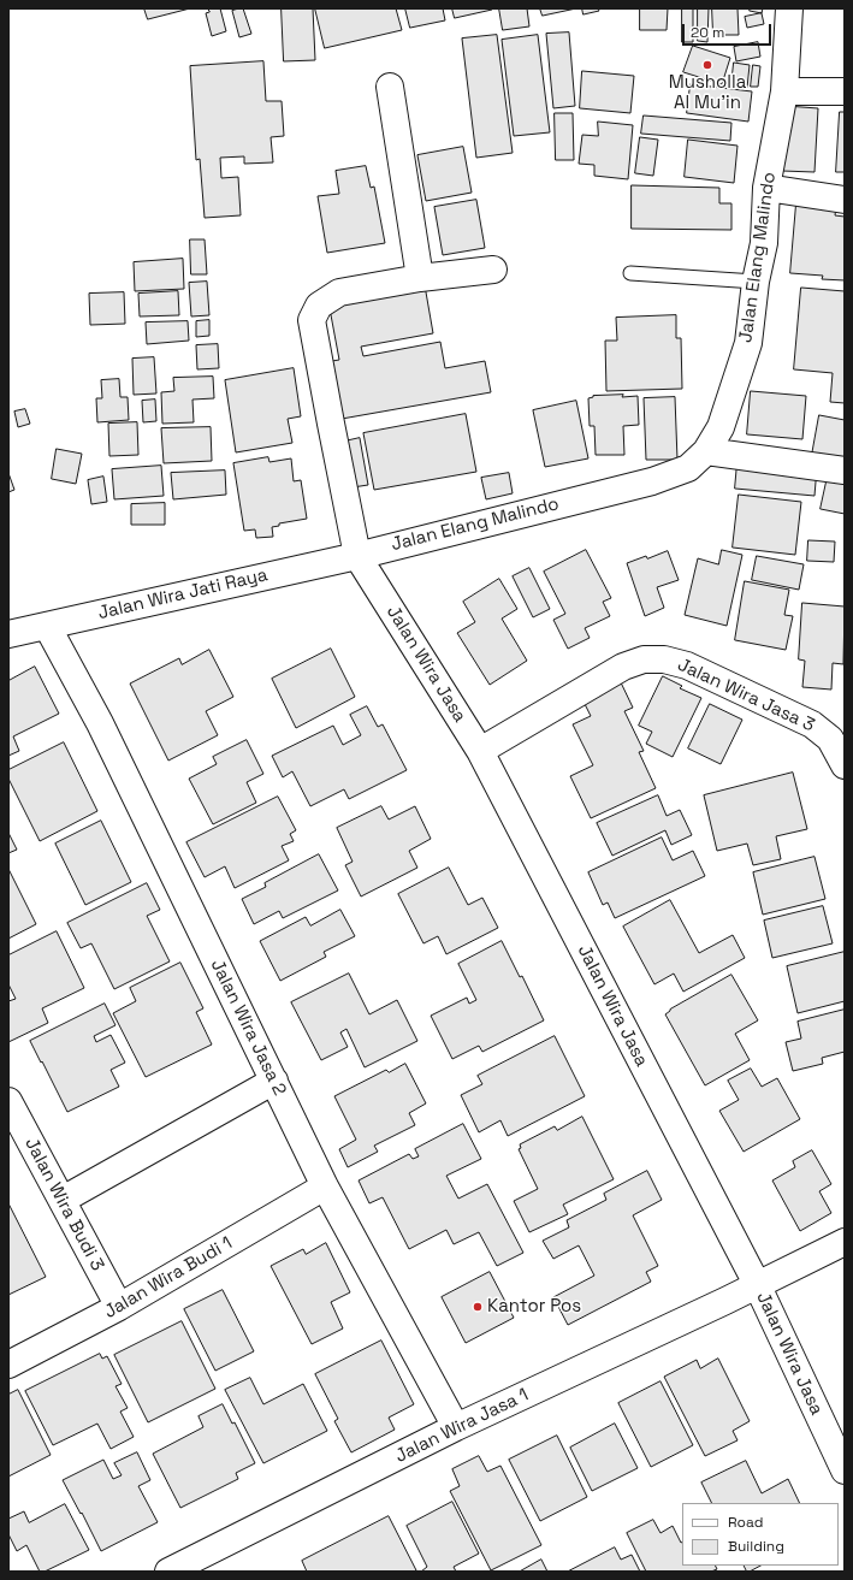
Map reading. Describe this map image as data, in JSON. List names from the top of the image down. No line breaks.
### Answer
{"streets":{"street":["Jalan Elang Malindo","Jalan Wira Jati Raya","Jalan Wira Jasa","Jalan Wira Jasa 3","Jalan Wira Jasa 2","Jalan Wira Budi 3","Jalan Wira Budi 1","Jalan Wira Jasa 1"]},"crossings":[["Jalan Elang Malindo","Jalan Wira Jati Raya"],["Jalan Elang Malindo","Jalan Wira Jasa"],["Jalan Wira Jati Raya","Jalan Wira Jasa"],["Jalan Wira Jati Raya","Jalan Wira Jasa 2"],["Jalan Wira Jasa","Jalan Wira Jasa 3"],["Jalan Wira Jasa","Jalan Wira Jasa 1"],["Jalan Wira Jasa 2","Jalan Wira Budi 1"],["Jalan Wira Jasa 2","Jalan Wira Jasa 1"],["Jalan Wira Budi 3","Jalan Wira Budi 1"]],"places":["Musholla Al Mu'in","Kantor Pos"],"legend":["Road","Building"],"scale_bar":"20 m"}
